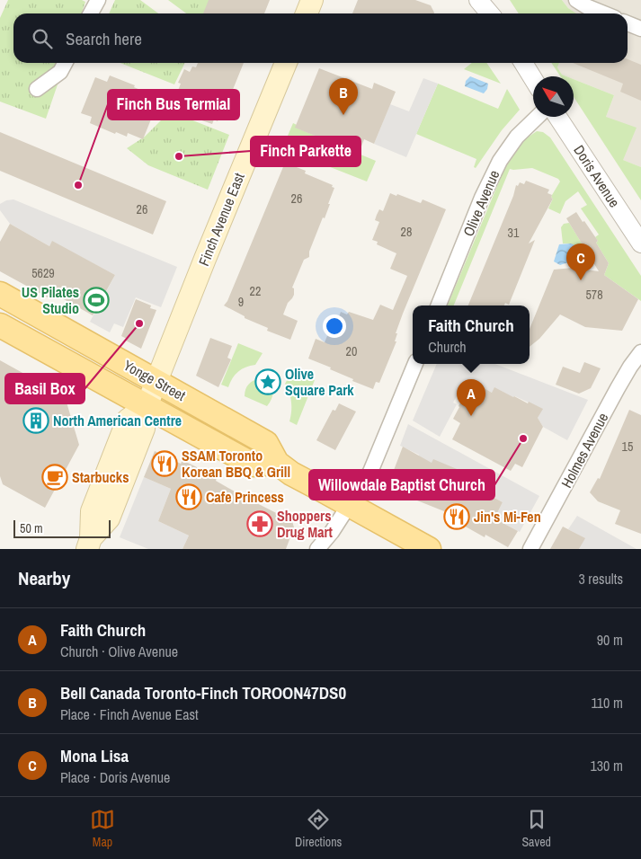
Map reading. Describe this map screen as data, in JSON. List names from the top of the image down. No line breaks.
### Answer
{"streets":{"main road":["Finch Avenue East","Yonge Street"],"street":["Doris Avenue","Olive Avenue","Holmes Avenue"]},"crossings":[["Finch Avenue East","Yonge Street"]],"places":{"other":["Finch Parkette","Finch Bus Termial","Basil Box","Willowdale Baptist Church"],"sports":["US Pilates Studio"],"place":["Olive Square Park"],"building":["North American Centre"],"restaurant":["SSAM Toronto Korean BBQ & Grill","Cafe Princess","Jin's Mi-Fen"],"cafe":["Starbucks"],"pharmacy":["Shoppers Drug Mart"]},"house_numbers":["26","26","28","31","5629","22","578","9","20","15"],"scale_bar":"50 m","north":"top left","page":{"search":"Search here","pins":["B","C","A"],"popup":["Faith Church","Church"],"scale":"50 m","heading":["Nearby","3 results"],"list":[{"mark":"A","name":"Faith Church","note":"Church · Olive Avenue","value":"90 m"},{"mark":"B","name":"Bell Canada Toronto-Finch TOROON47DS0","note":"Place · Finch Avenue East","value":"110 m"},{"mark":"C","name":"Mona Lisa","note":"Place · Doris Avenue","value":"130 m"}],"nav":["Map","Directions","Saved"]}}
